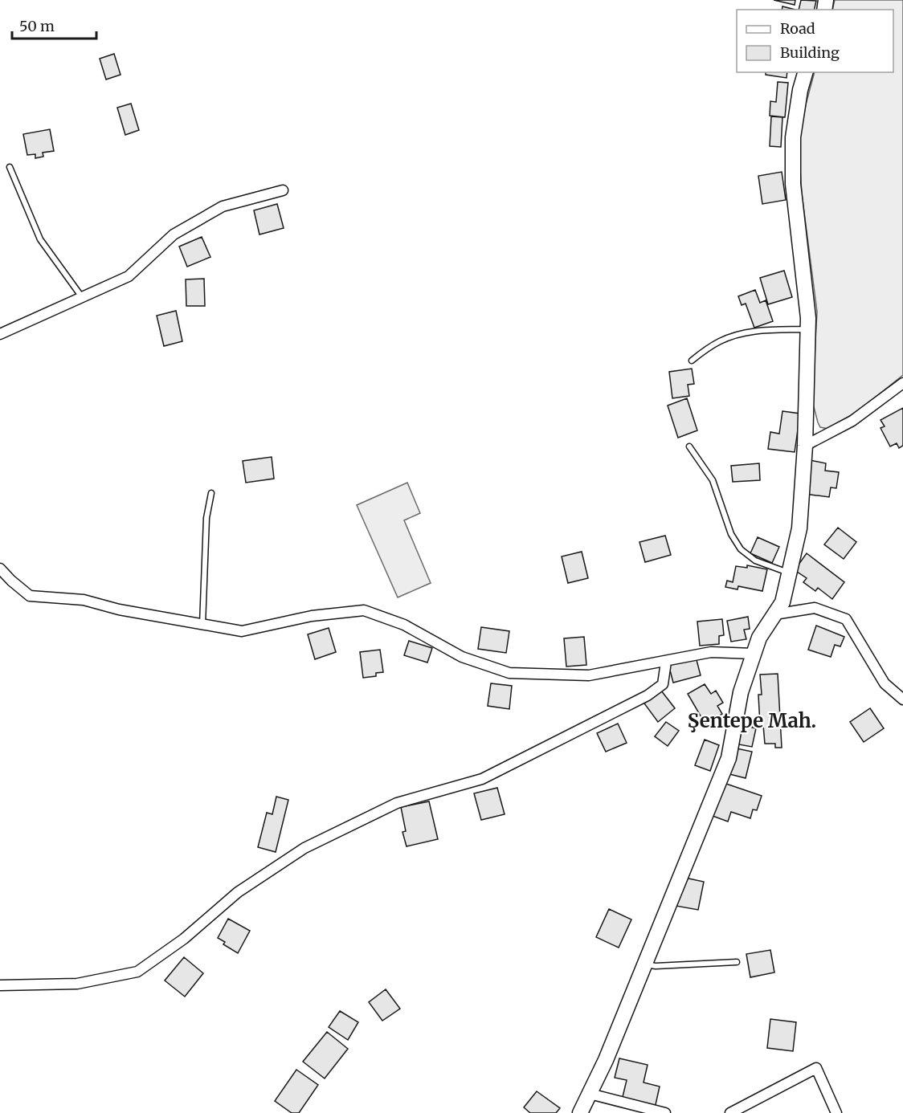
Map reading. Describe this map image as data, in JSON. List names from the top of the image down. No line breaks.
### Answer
{"districts":["Şentepe Mah."],"legend":["Road","Building"],"scale_bar":"50 m"}
